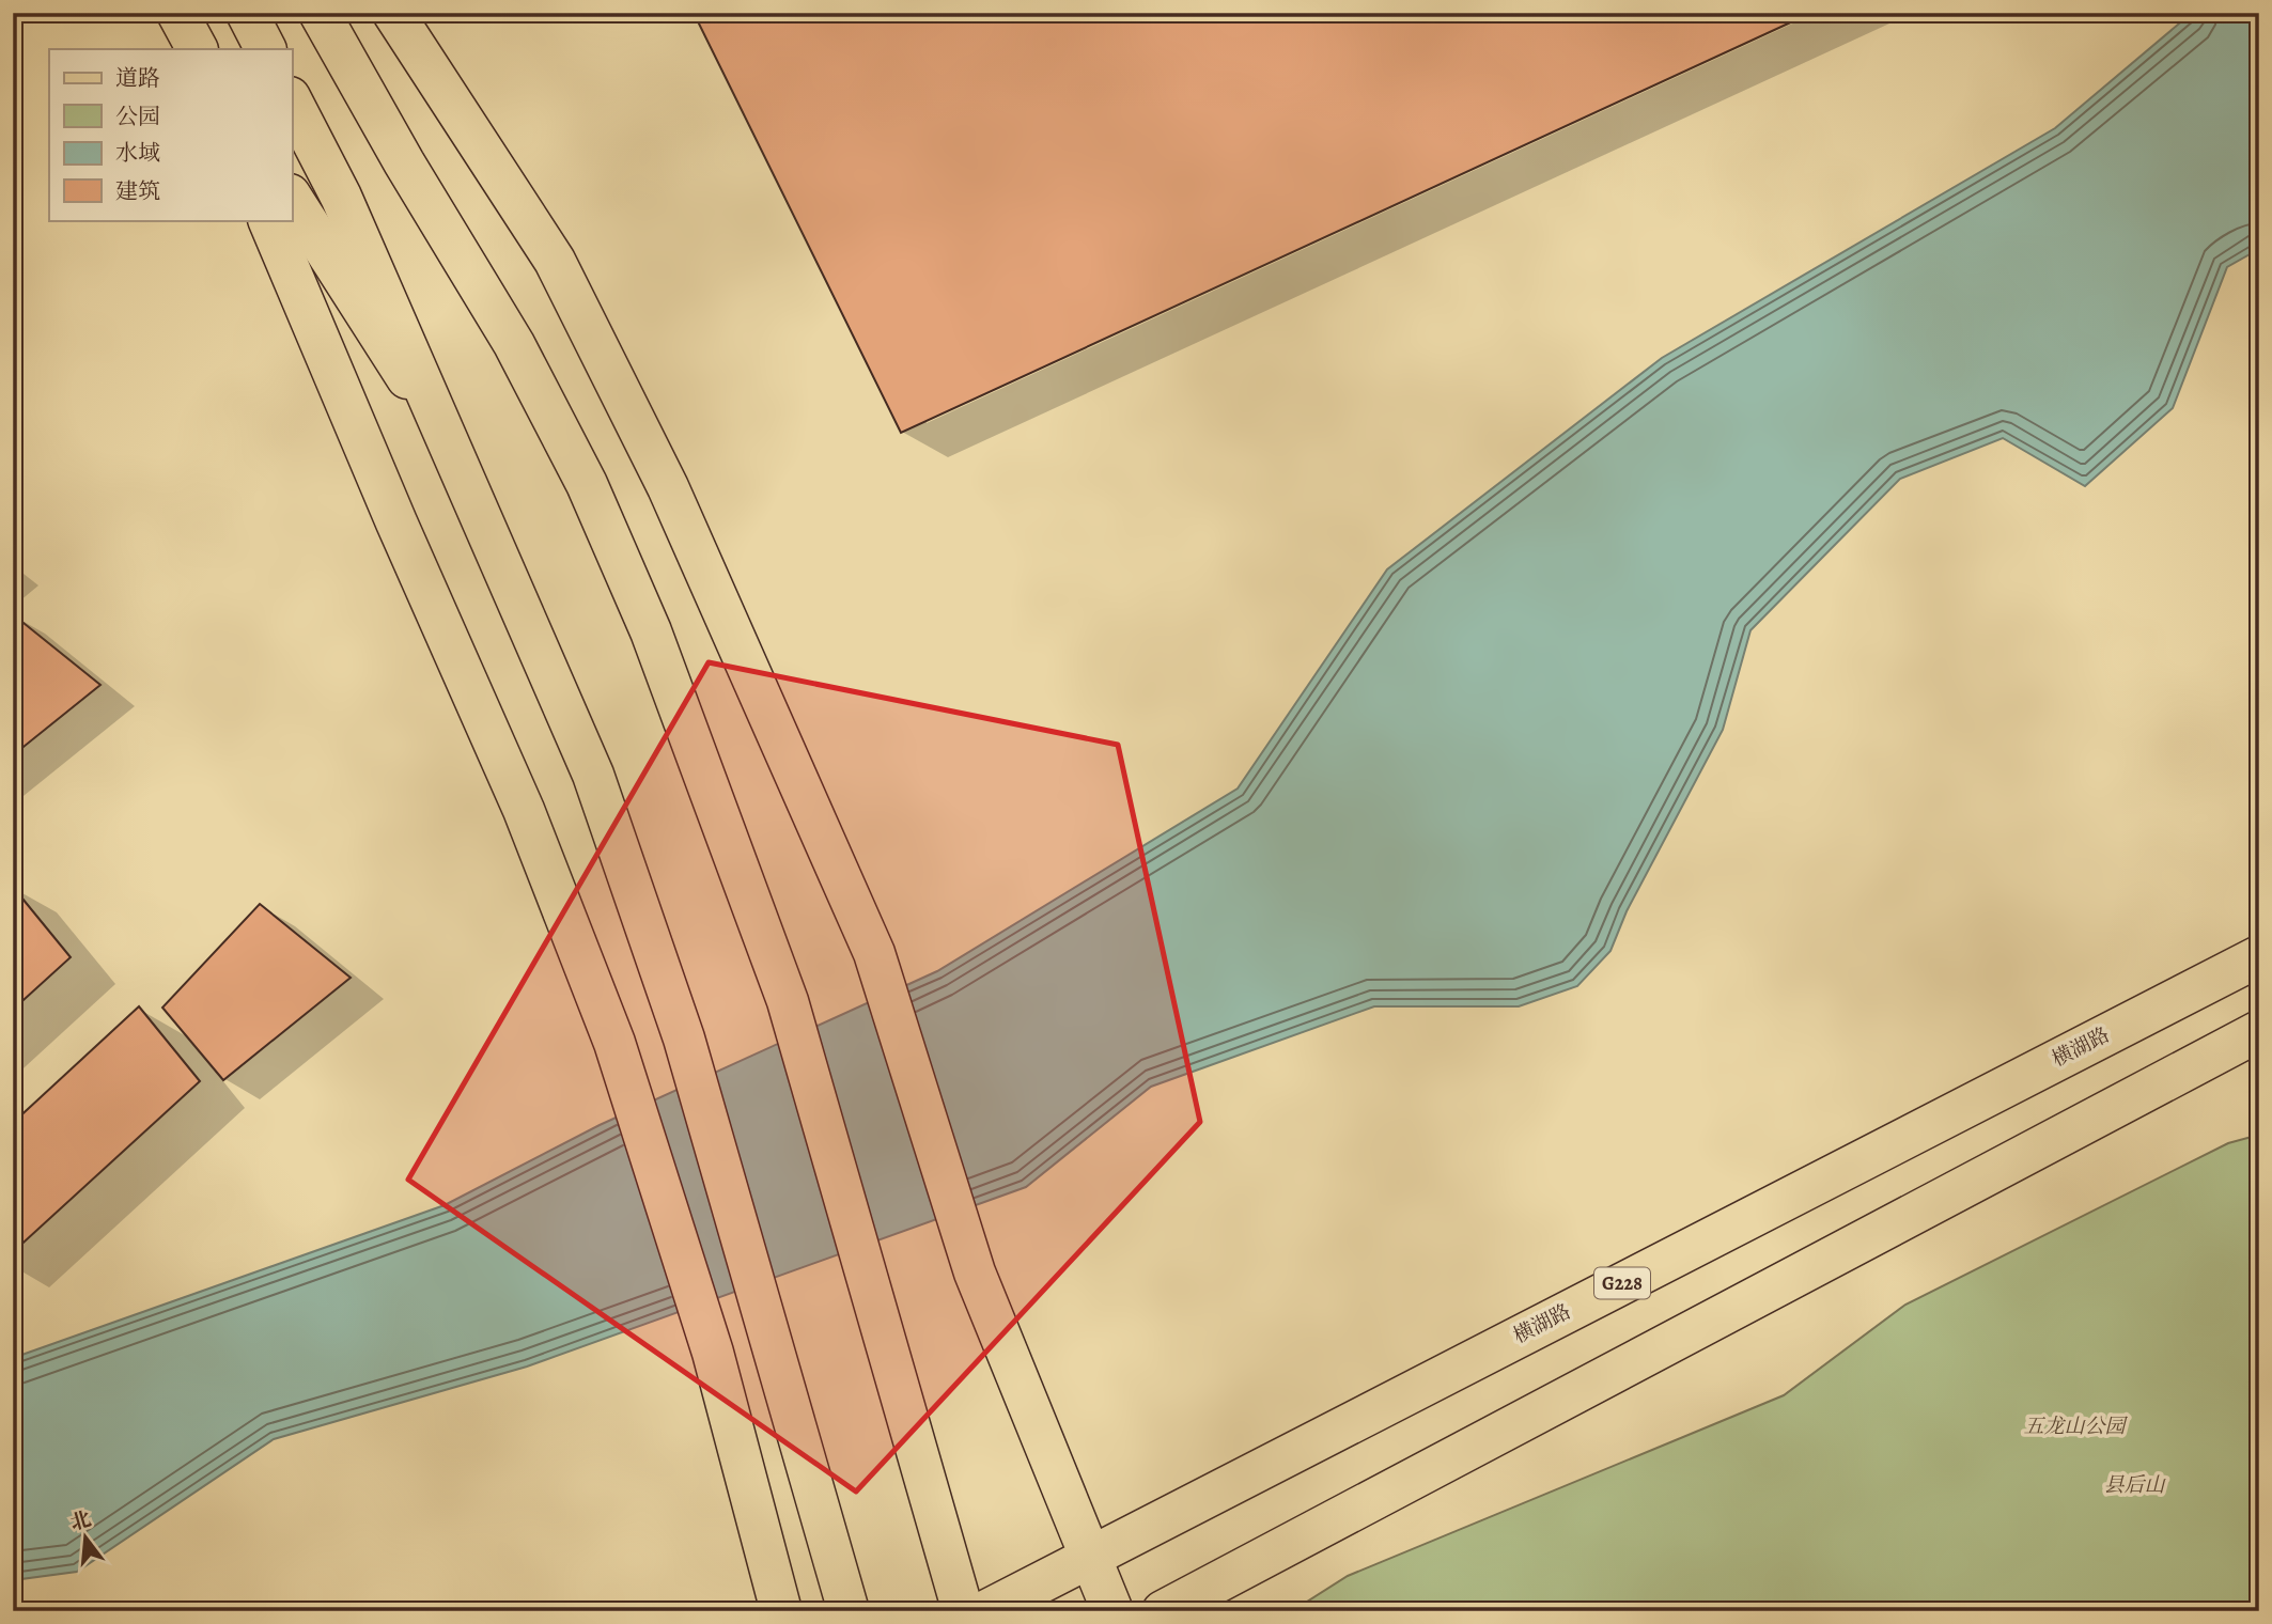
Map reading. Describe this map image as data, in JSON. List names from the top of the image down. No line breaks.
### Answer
{"streets":{"main road":["横湖路","G228"]},"parks":["五龙山公园","县后山"],"legend":["道路","公园","水域","建筑"],"north":"top"}
